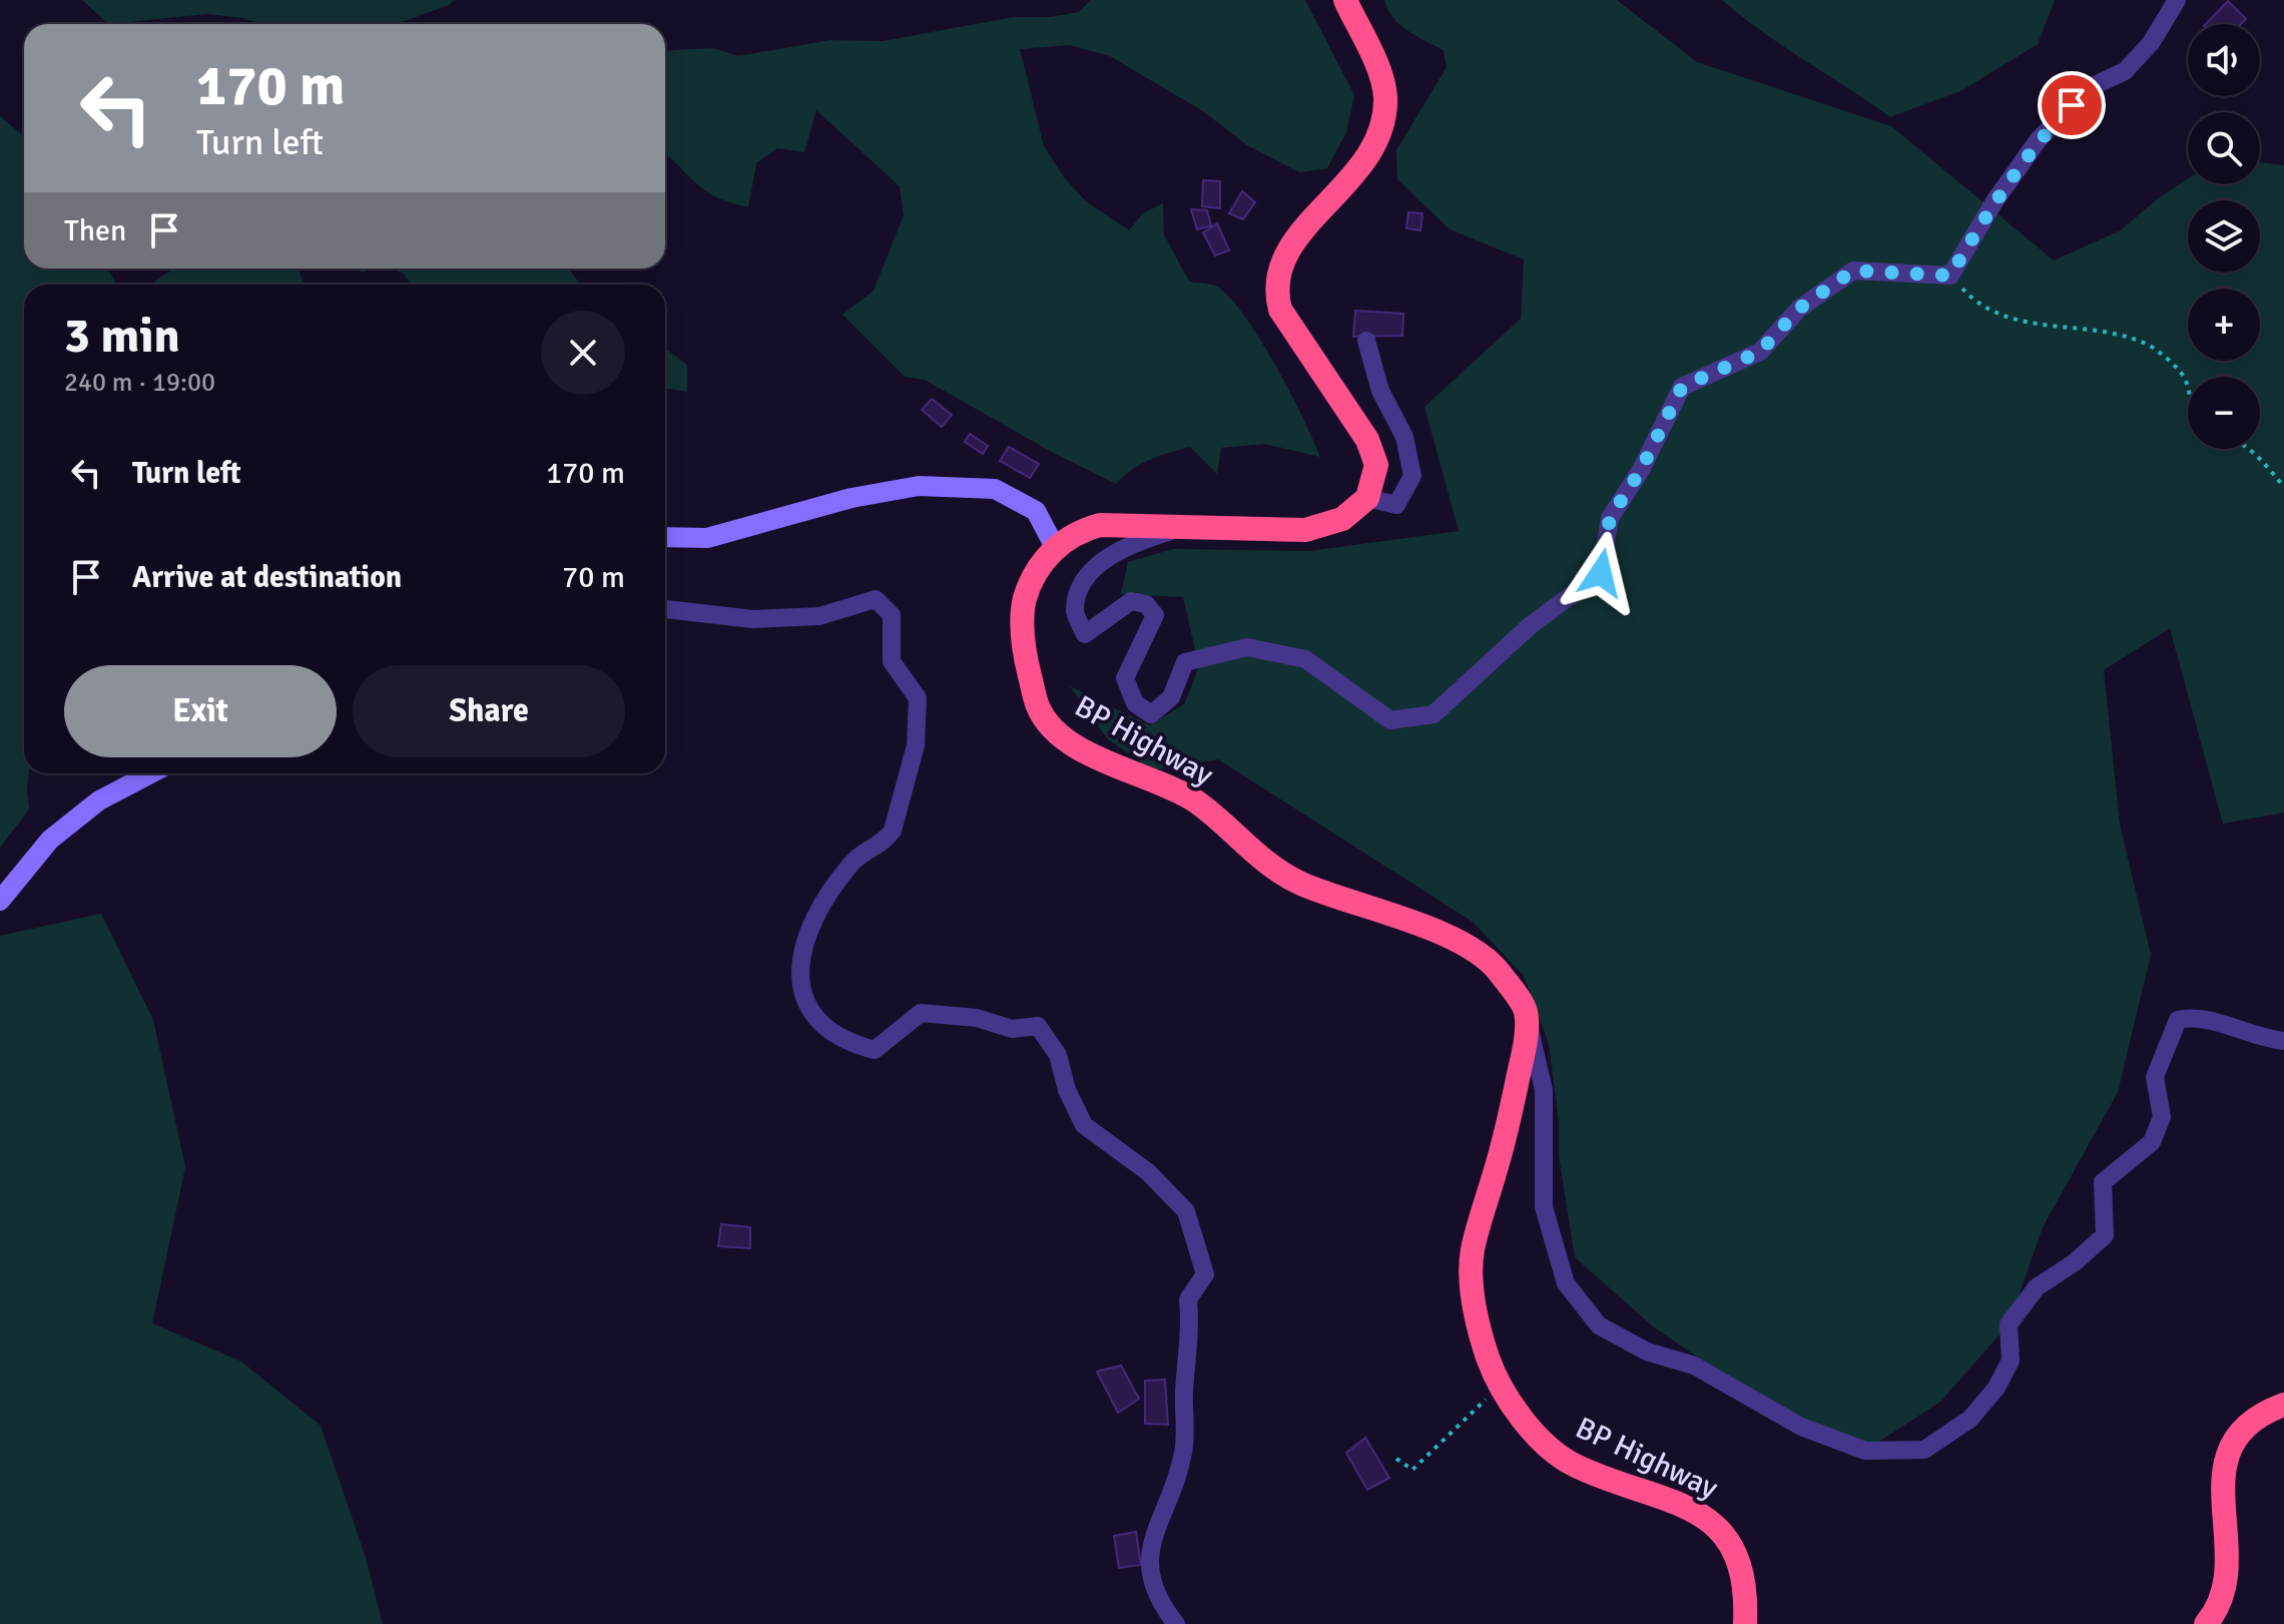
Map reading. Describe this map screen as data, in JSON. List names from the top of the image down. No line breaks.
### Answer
{"streets":{"highway":["BP Highway"]},"page":{"map_buttons":["+","−"],"turn":["170 m","Turn left"],"then":"Then","heading":["3 min","240 m · 19:00"],"list":[{"name":"Turn left","value":"170 m"},{"name":"Arrive at destination","value":"70 m"}],"buttons":["Exit","Share"]}}
